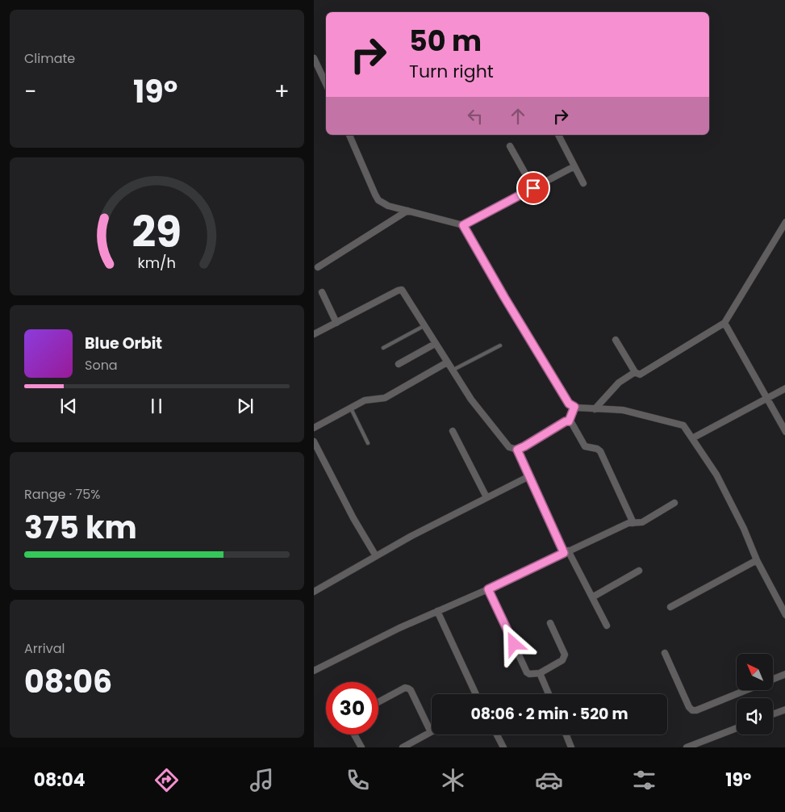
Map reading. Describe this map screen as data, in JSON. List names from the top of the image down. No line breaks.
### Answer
{"north":"top left","page":{"tile":["Climate",["Range · 75%","375 km"],["Arrival","08:06"]],"turn":["50 m","Turn right"],"heat":["−","19°","+"],"song":["Blue Orbit","Sona"],"limit":"30","trip":"08:06 · 2 min · 520 m","tabs":["08:04","19°"],"gauge":["29","km/h"]}}
